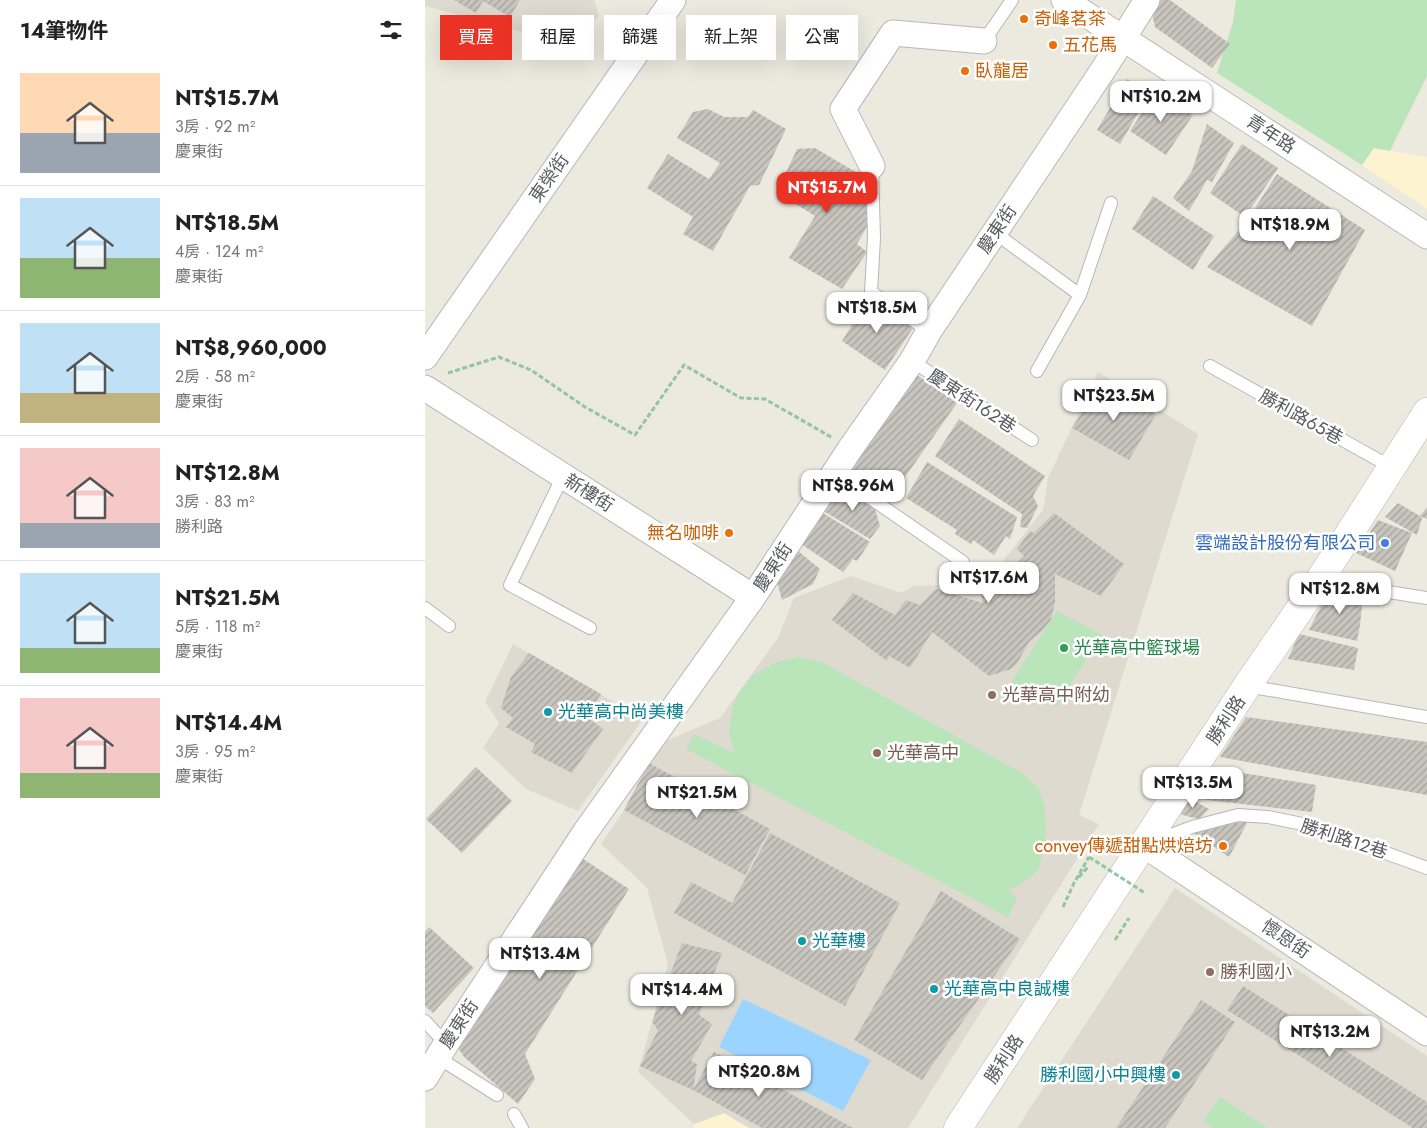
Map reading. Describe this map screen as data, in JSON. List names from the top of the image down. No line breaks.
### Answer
{"streets":{"street":["青年路","東榮街","慶東街","新樓街","勝利路","懷恩街"],"lane":["慶東街162巷","勝利路65巷","勝利路12巷"]},"crossings":[["青年路","慶東街"],["慶東街","慶東街162巷"],["慶東街","新樓街"],["勝利路65巷","勝利路"],["勝利路","勝利路12巷"],["勝利路","懷恩街"],["勝利路12巷","懷恩街"]],"places":["奇峰茗茶","五花馬","臥龍居","無名咖啡","雲端設計股份有限公司","光華高中籃球場","光華高中附幼","光華高中尚美樓","光華高中","convey傳遞甜點烘焙坊","光華樓","勝利國小","光華高中良誠樓","勝利國小中興樓"],"page":{"heading":"14筆物件","chip":["買屋","租屋","篩選","新上架","公寓"],"list":[{"name":"NT$15.7M","note":"3房 · 92 m² · 慶東街"},{"name":"NT$18.5M","note":"4房 · 124 m² · 慶東街"},{"name":"NT$8,960,000","note":"2房 · 58 m² · 慶東街"},{"name":"NT$12.8M","note":"3房 · 83 m² · 勝利路"},{"name":"NT$21.5M","note":"5房 · 118 m² · 慶東街"},{"name":"NT$14.4M","note":"3房 · 95 m² · 慶東街"}],"price":["NT$10.2M","NT$15.7M","NT$18.9M","NT$18.5M","NT$23.5M","NT$8.96M","NT$17.6M","NT$12.8M","NT$13.5M","NT$21.5M","NT$13.4M","NT$14.4M","NT$13.2M","NT$20.8M"]}}
